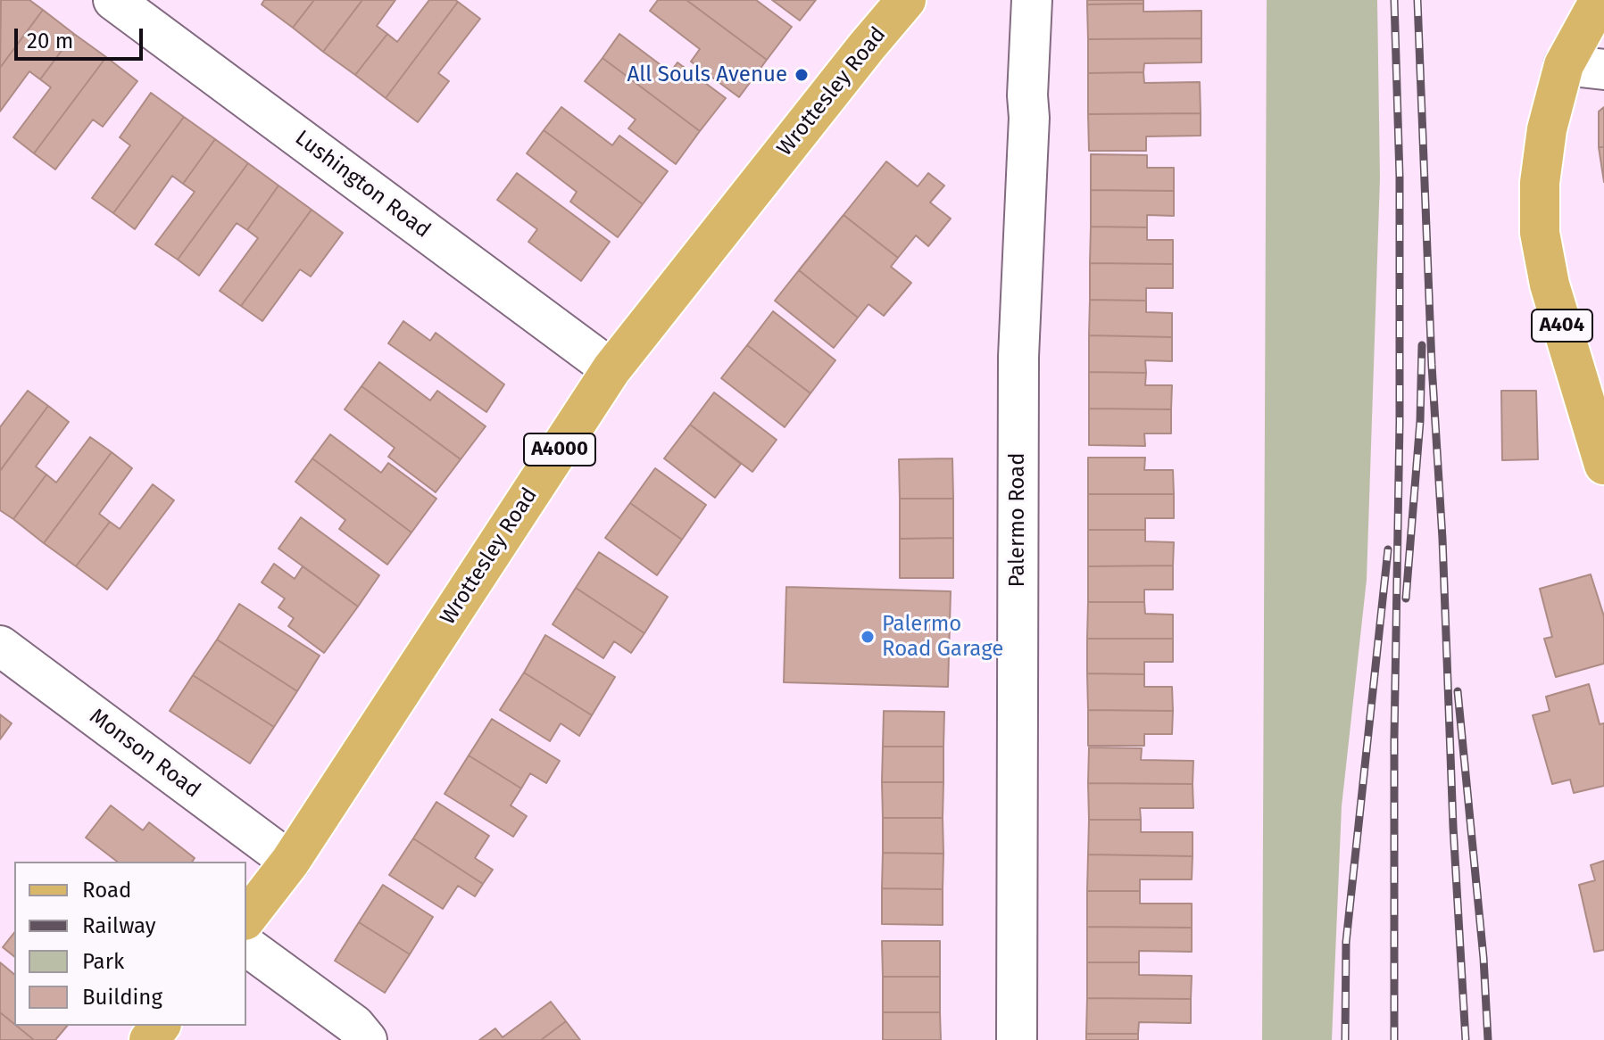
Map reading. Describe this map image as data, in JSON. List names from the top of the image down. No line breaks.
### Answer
{"streets":{"main road":["Wrottesley Road","A404","A4000"],"street":["Lushington Road","Palermo Road","Monson Road"]},"crossings":[["Wrottesley Road","Lushington Road"],["Wrottesley Road","Monson Road"]],"places":["All Souls Avenue","Palermo Road Garage"],"legend":["Road","Railway","Park","Building"],"scale_bar":"20 m"}
